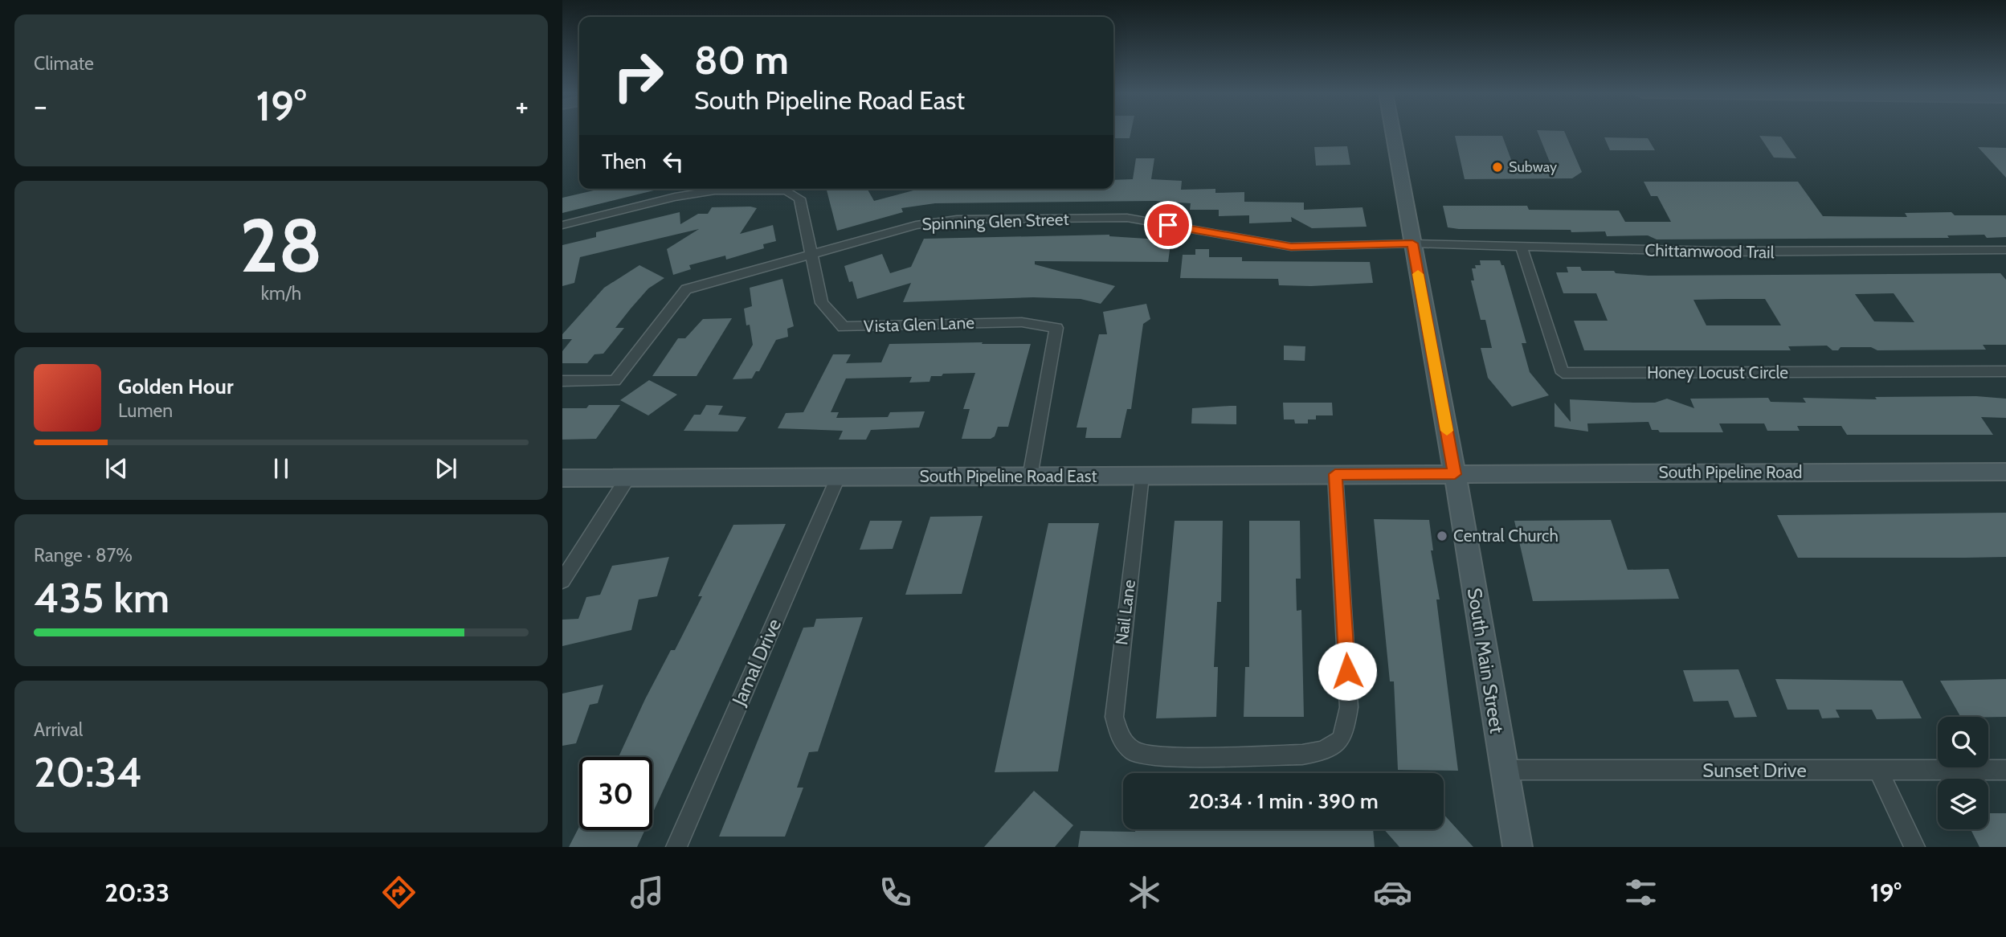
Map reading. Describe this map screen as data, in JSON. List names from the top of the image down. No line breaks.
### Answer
{"streets":{"street":["Spinning Glen Street","Chittamwood Trail","Vista Glen Lane","Honey Locust Circle","South Pipeline Road","South Pipeline Road East","Nail Lane","South Main Street","Jamal Drive","Sunset Drive"]},"crossings":[["Spinning Glen Street","Chittamwood Trail"],["Spinning Glen Street","Vista Glen Lane"],["Spinning Glen Street","South Main Street"],["Chittamwood Trail","Honey Locust Circle"],["Chittamwood Trail","South Main Street"],["Vista Glen Lane","South Pipeline Road East"],["South Pipeline Road","South Pipeline Road East"],["South Pipeline Road","South Main Street"],["South Pipeline Road East","Nail Lane"],["South Pipeline Road East","South Main Street"],["South Pipeline Road East","Jamal Drive"],["South Main Street","Sunset Drive"]],"places":["Subway","Central Church"],"page":{"tile":["Climate",["28","km/h"],["Range · 87%","435 km"],["Arrival","20:34"]],"turn":["80 m","South Pipeline Road East"],"heat":["−","19°","+"],"then":"Then","song":["Golden Hour","Lumen"],"limit":"30","trip":"20:34 · 1 min · 390 m","tabs":["20:33","19°"]}}
